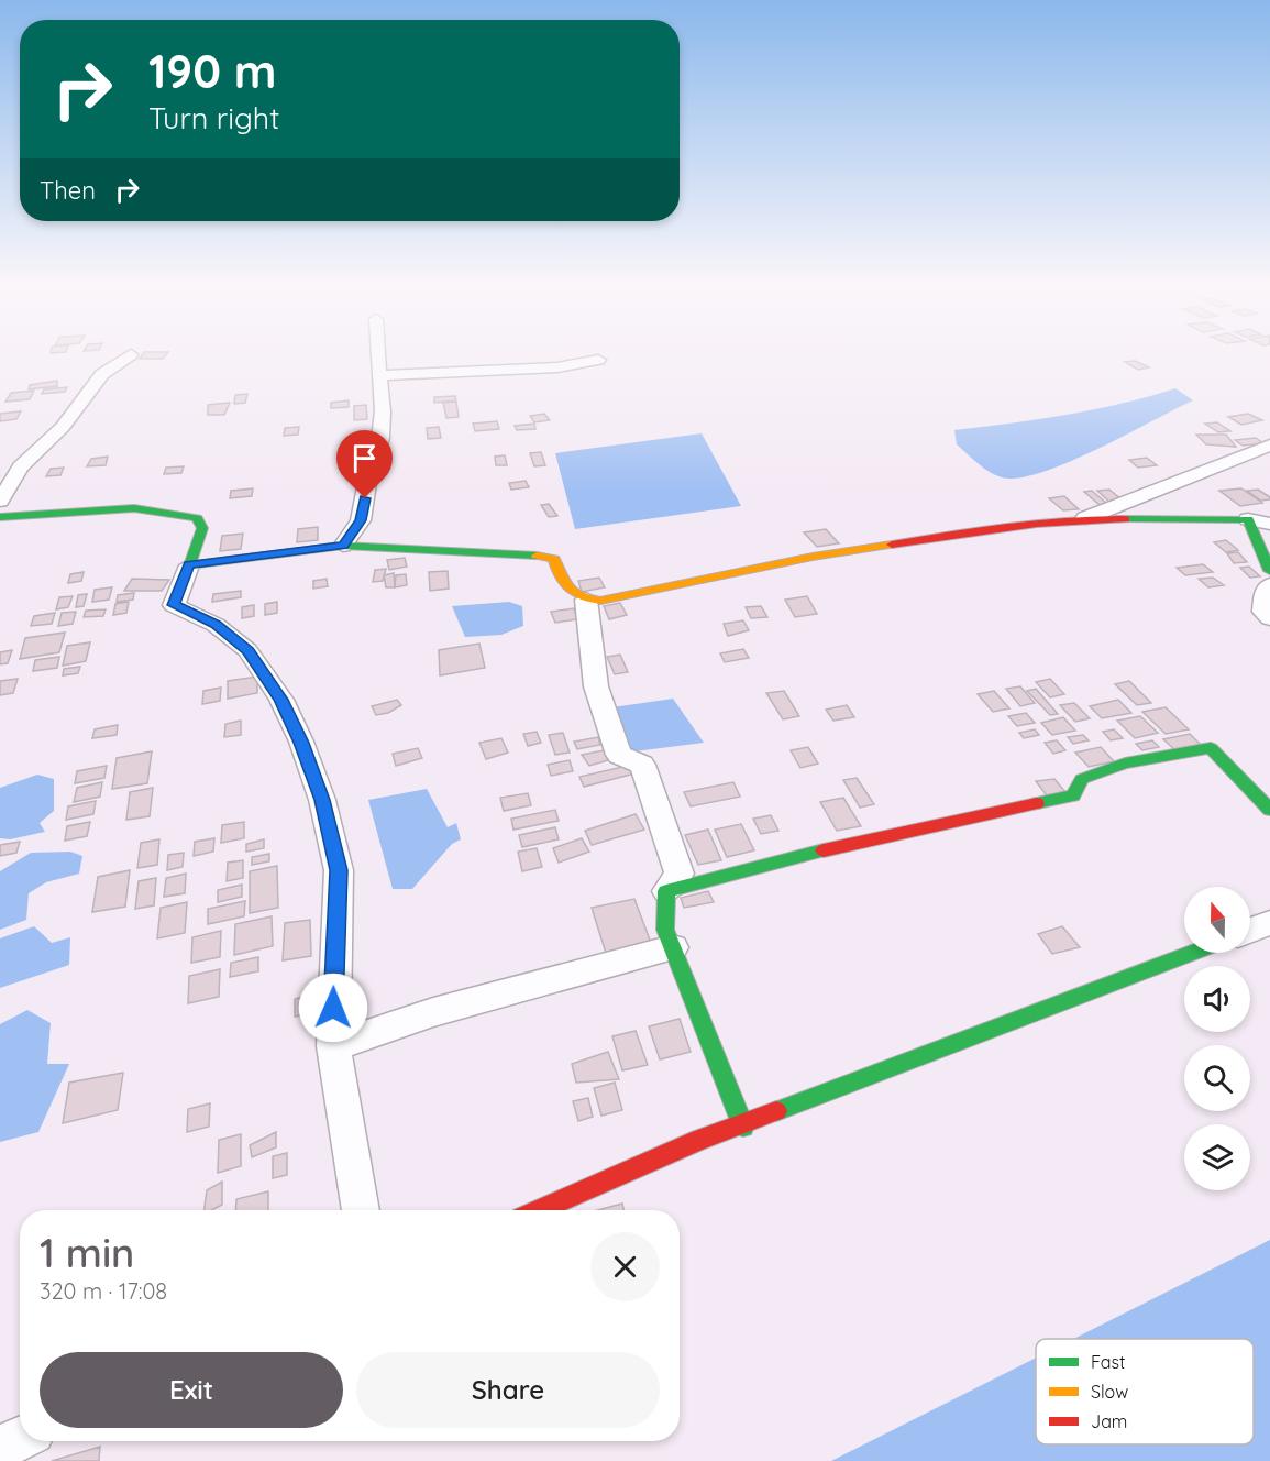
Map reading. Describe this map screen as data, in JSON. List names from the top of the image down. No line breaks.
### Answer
{"legend":["Fast","Slow","Jam"],"north":"top","page":{"turn":["190 m","Turn right"],"then":"Then","heading":["1 min","320 m · 17:08"],"buttons":["Exit","Share"]}}
